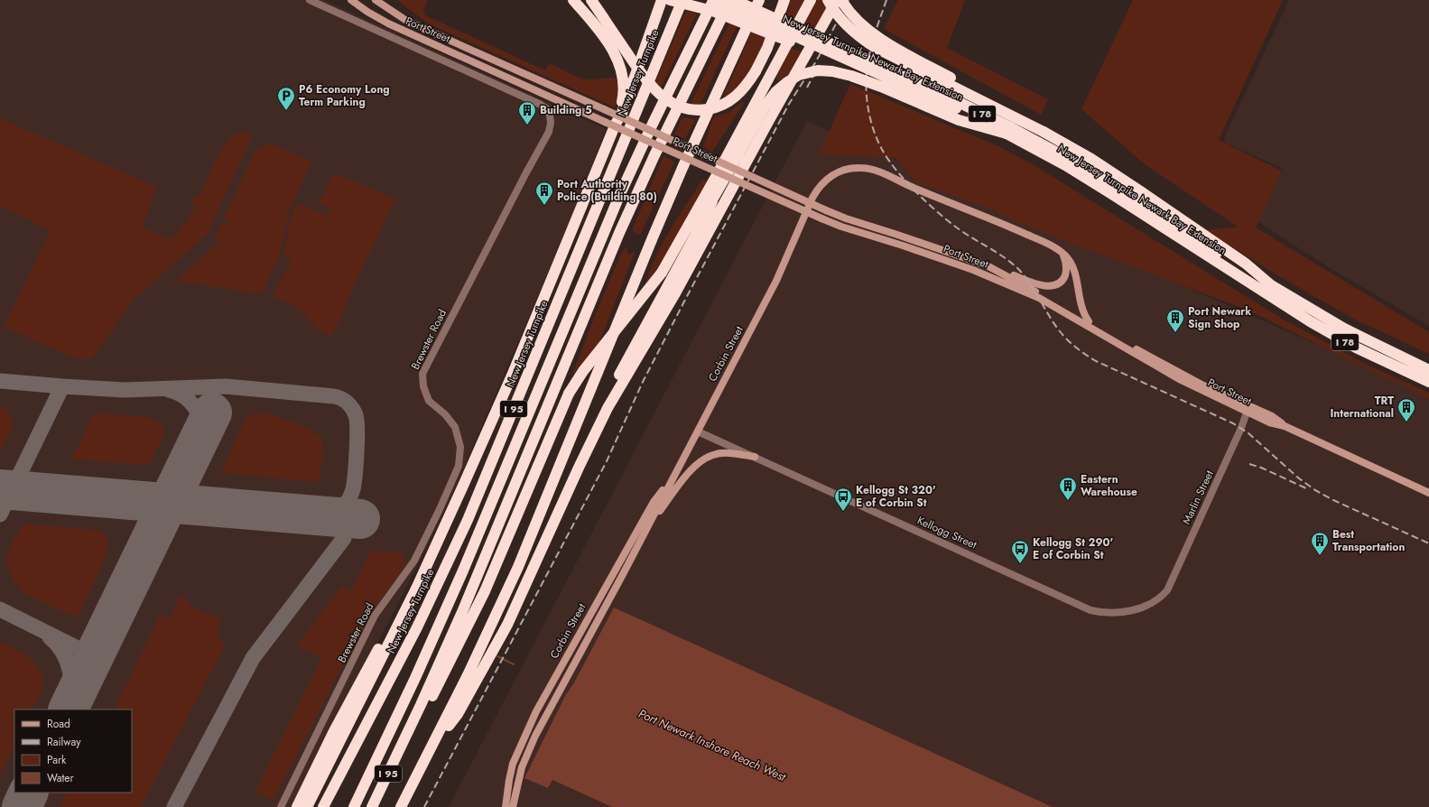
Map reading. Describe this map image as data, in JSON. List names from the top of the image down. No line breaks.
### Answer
{"streets":{"highway":["New Jersey Turnpike Newark Bay Extension","New Jersey Turnpike","I 78","I 95"],"main road":["Port Street","Corbin Street"],"street":["Brewster Road","Marlin Street","Kellogg Street"]},"crossings":[["Port Street","Marlin Street"],["New Jersey Turnpike Newark Bay Extension","I 95"],["Corbin Street","Kellogg Street"],["Marlin Street","Kellogg Street"]],"water":["Port Newark Inshore Reach West"],"places":{"parking":["P6 Economy Long Term Parking"],"building":["Building 5","Port Authority Police (Building 80)","Port Newark Sign Shop","TRT International","Eastern Warehouse","Best Transportation"],"bus stop":["Kellogg St 320' E of Corbin St","Kellogg St 290' E of Corbin St"]},"legend":["Road","Railway","Park","Water"]}
